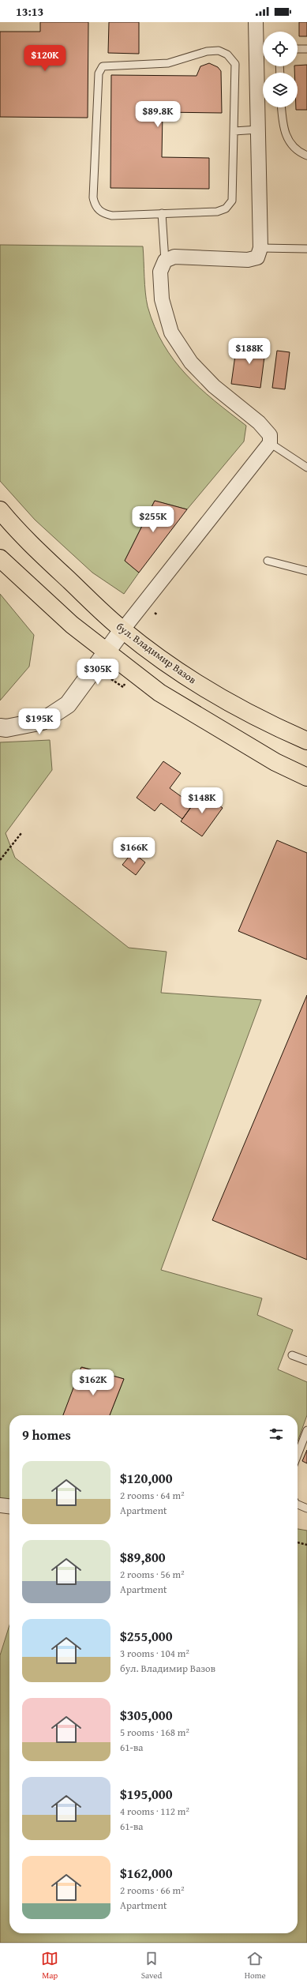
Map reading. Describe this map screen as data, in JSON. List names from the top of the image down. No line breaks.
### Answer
{"streets":{"main road":["бул. Владимир Вазов"]},"page":{"status":"13:13","price":["$120K","$89.8K","$188K","$255K","$305K","$195K","$148K","$166K","$162K"],"heading":"9 homes","list":[{"name":"$120,000","note":"2 rooms · 64 m² · Apartment"},{"name":"$89,800","note":"2 rooms · 56 m² · Apartment"},{"name":"$255,000","note":"3 rooms · 104 m² · бул. Владимир Вазов"},{"name":"$305,000","note":"5 rooms · 168 m² · 61-ва"},{"name":"$195,000","note":"4 rooms · 112 m² · 61-ва"},{"name":"$162,000","note":"2 rooms · 66 m² · Apartment"}],"tabs":["Map","Saved","Home"]}}
